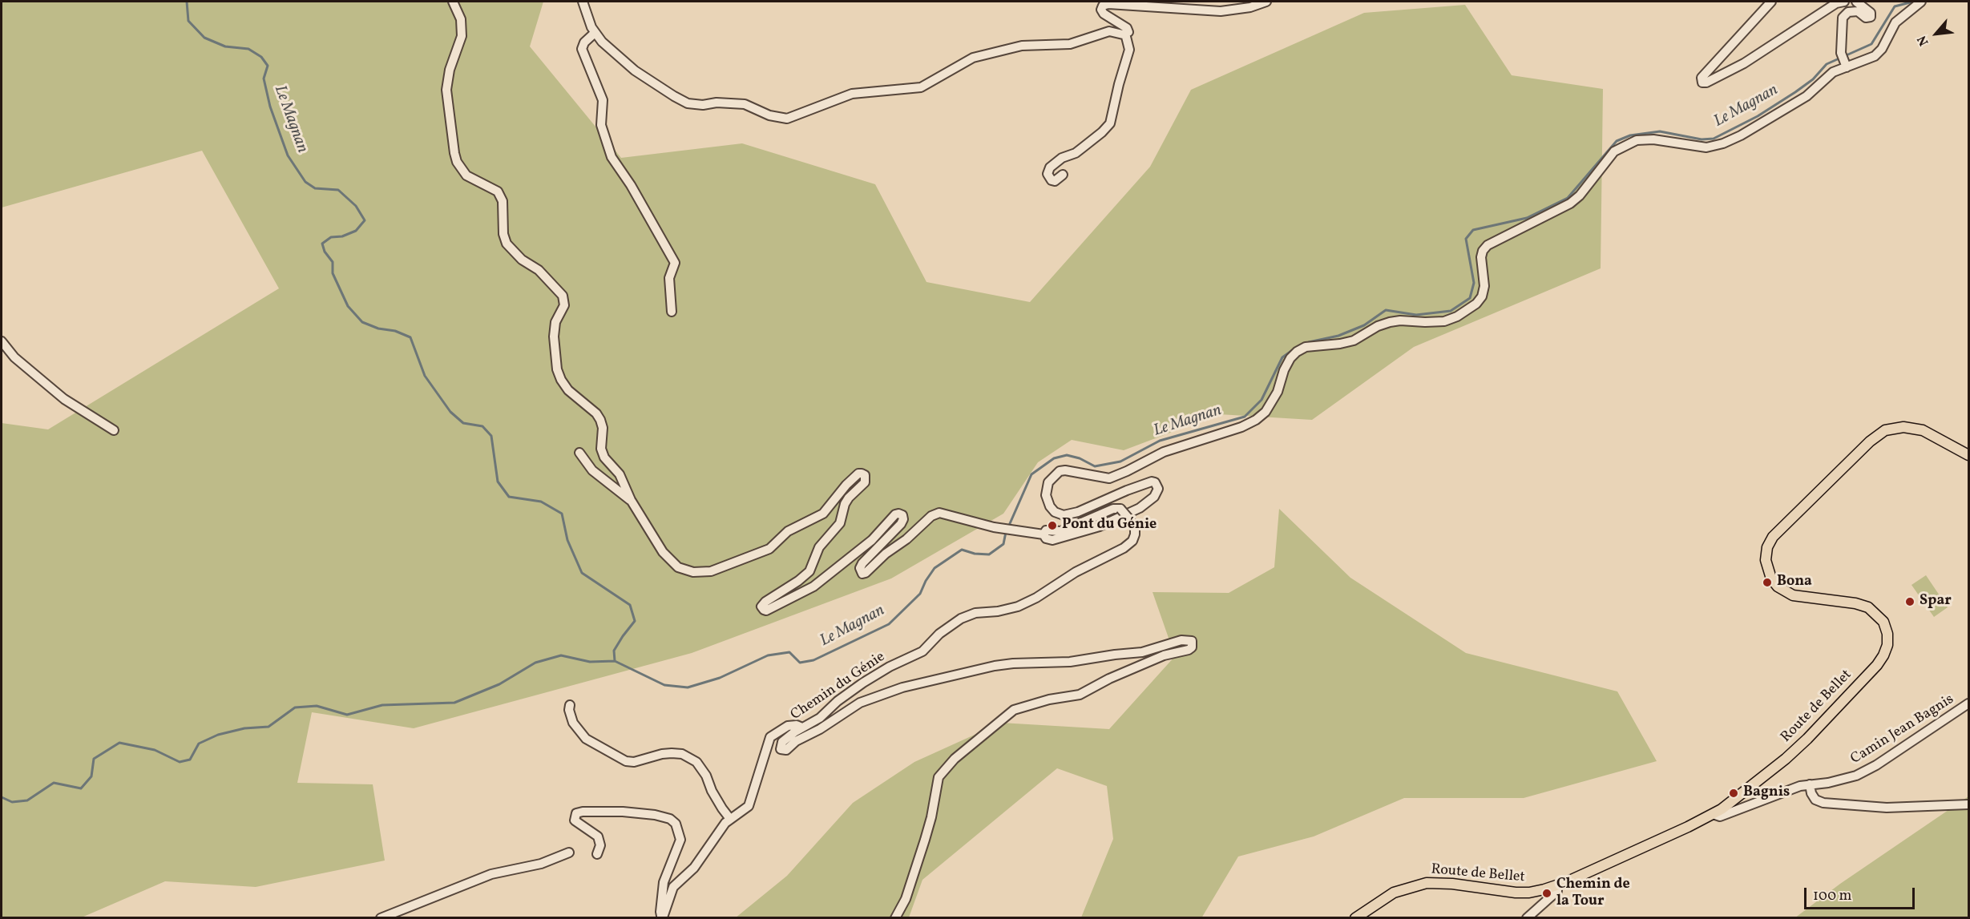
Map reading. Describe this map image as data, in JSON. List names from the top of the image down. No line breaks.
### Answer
{"streets":{"main road":["Route de Bellet"],"street":["Chemin du Génie","Camin Jean Bagnis"]},"crossings":[["Route de Bellet","Camin Jean Bagnis"]],"water":["Le Magnan"],"places":["Pont du Génie","Bona","Spar","Bagnis","Chemin de la Tour"],"scale_bar":"100 m","north":"bottom left"}
